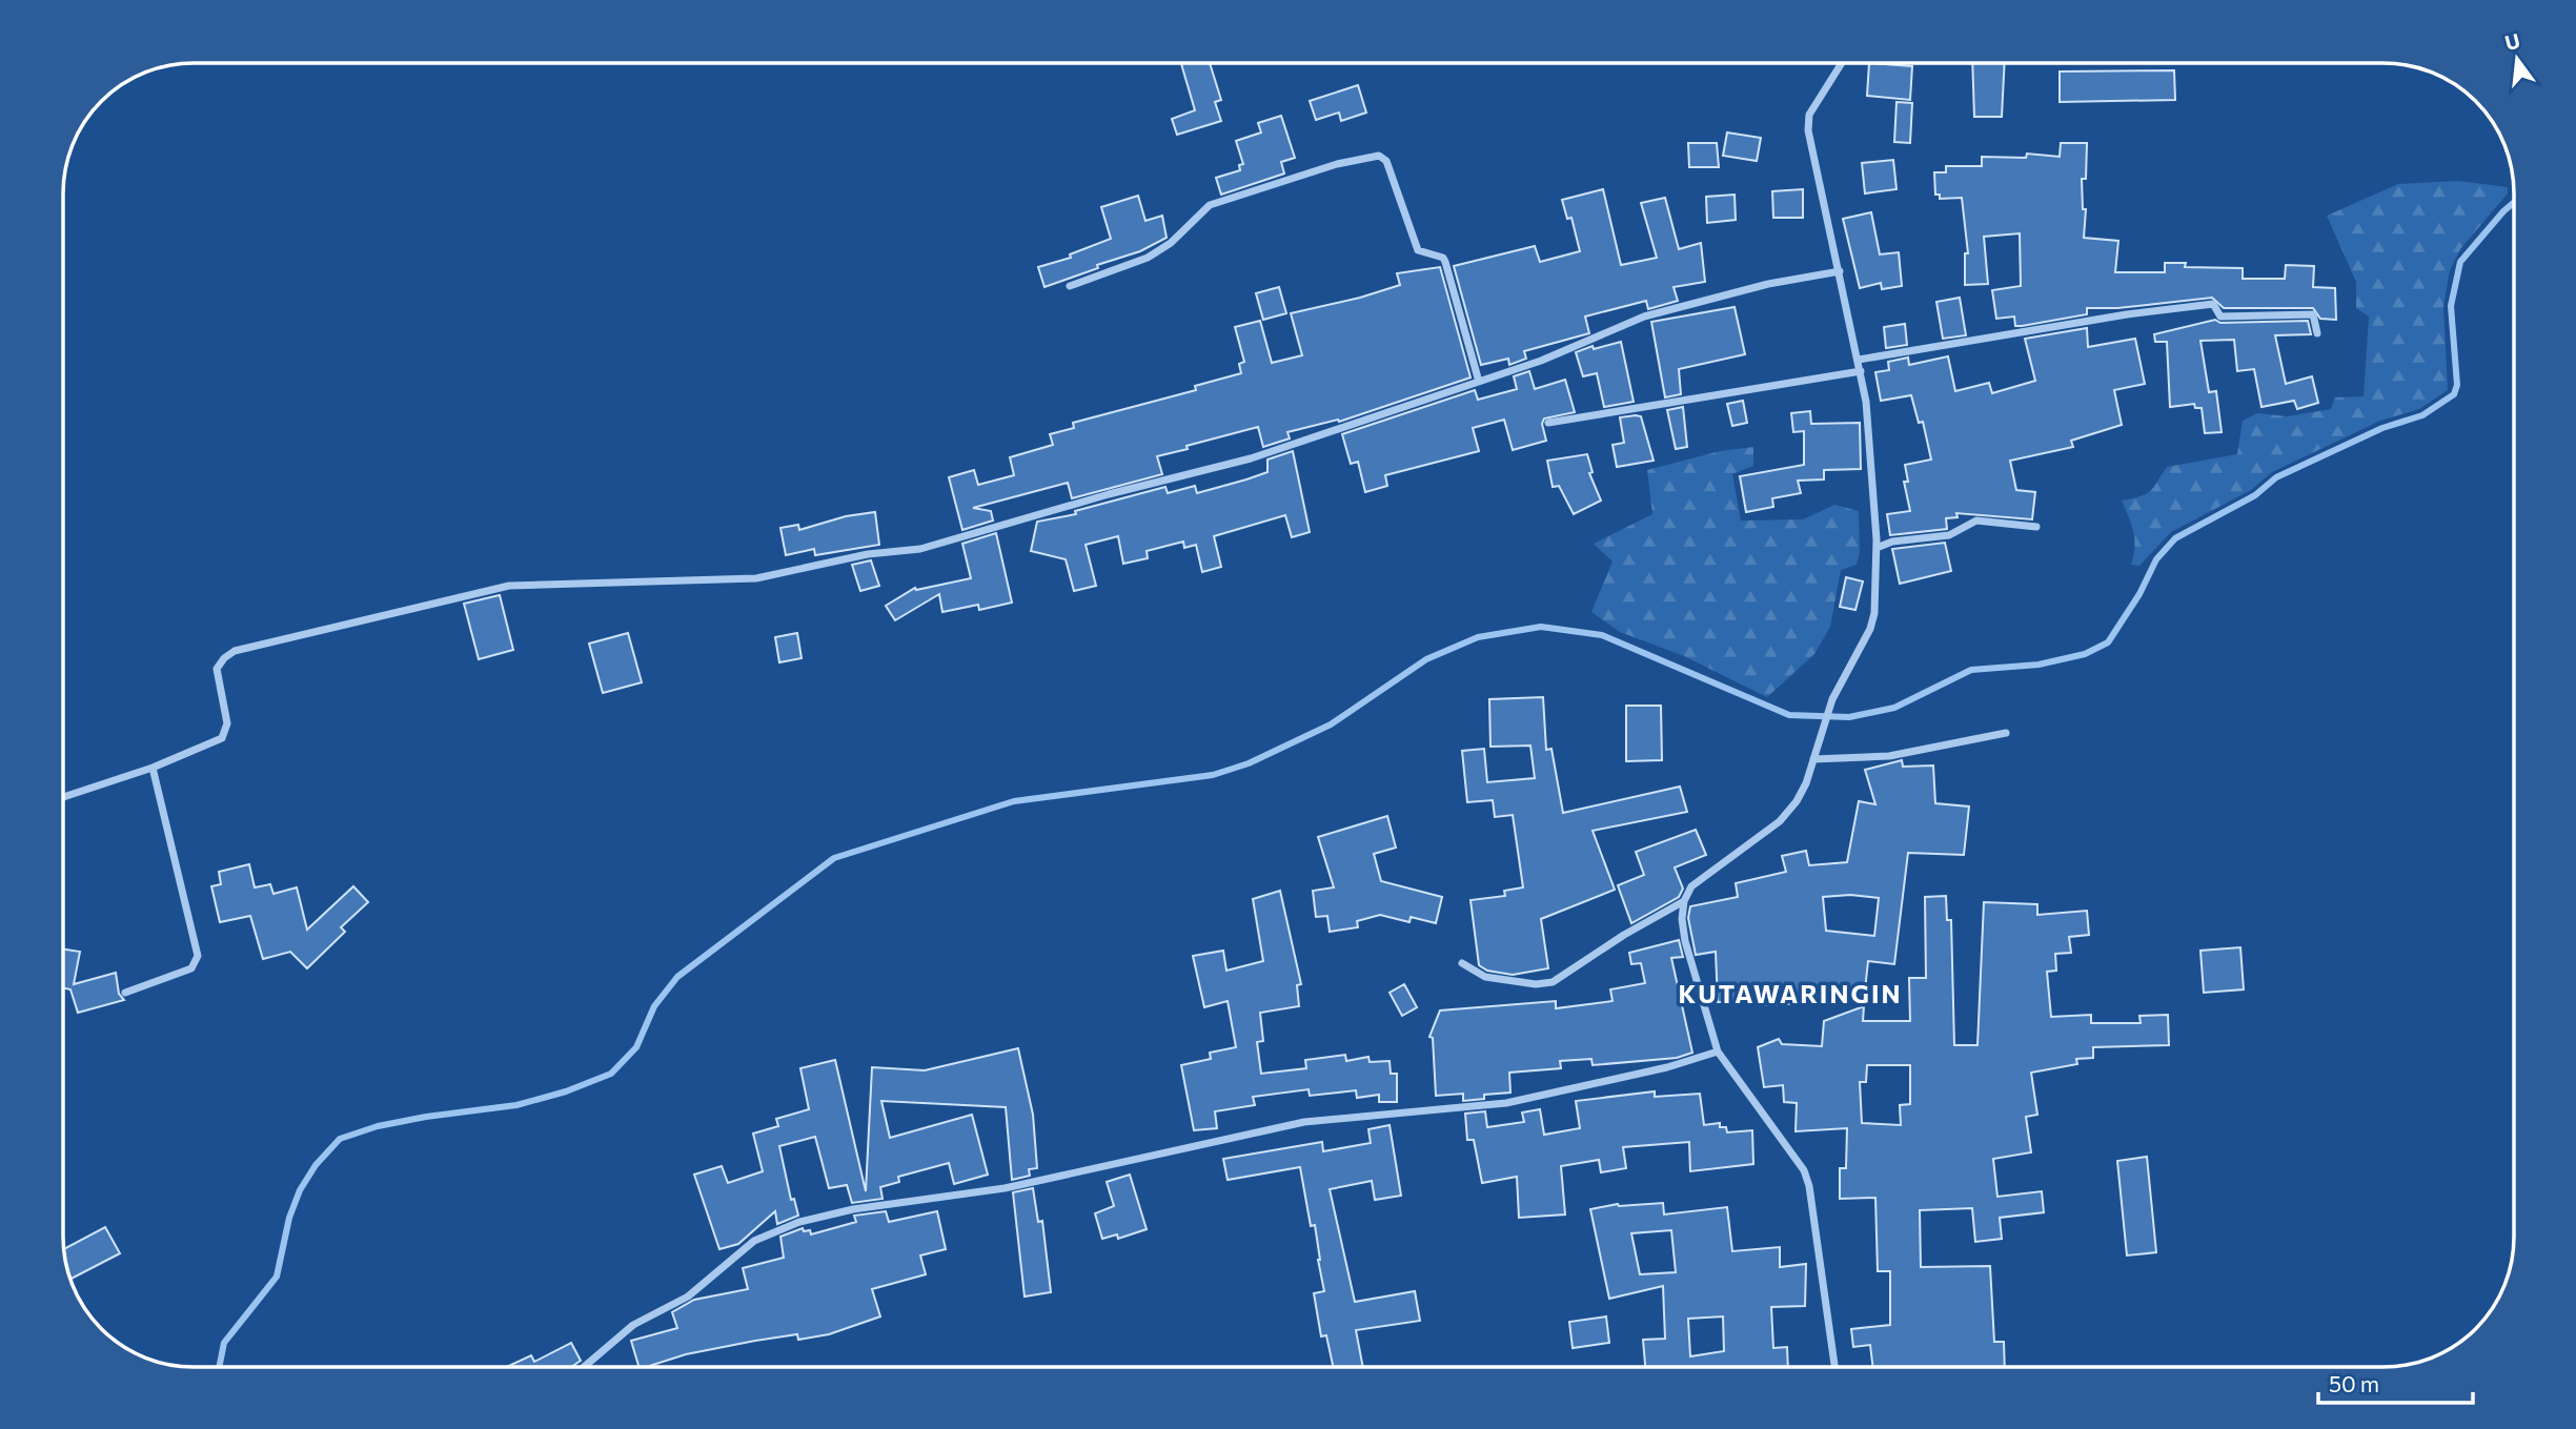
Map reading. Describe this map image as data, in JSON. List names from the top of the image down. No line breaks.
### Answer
{"districts":["KUTAWARINGIN"],"scale_bar":"50 m","north":"top"}
